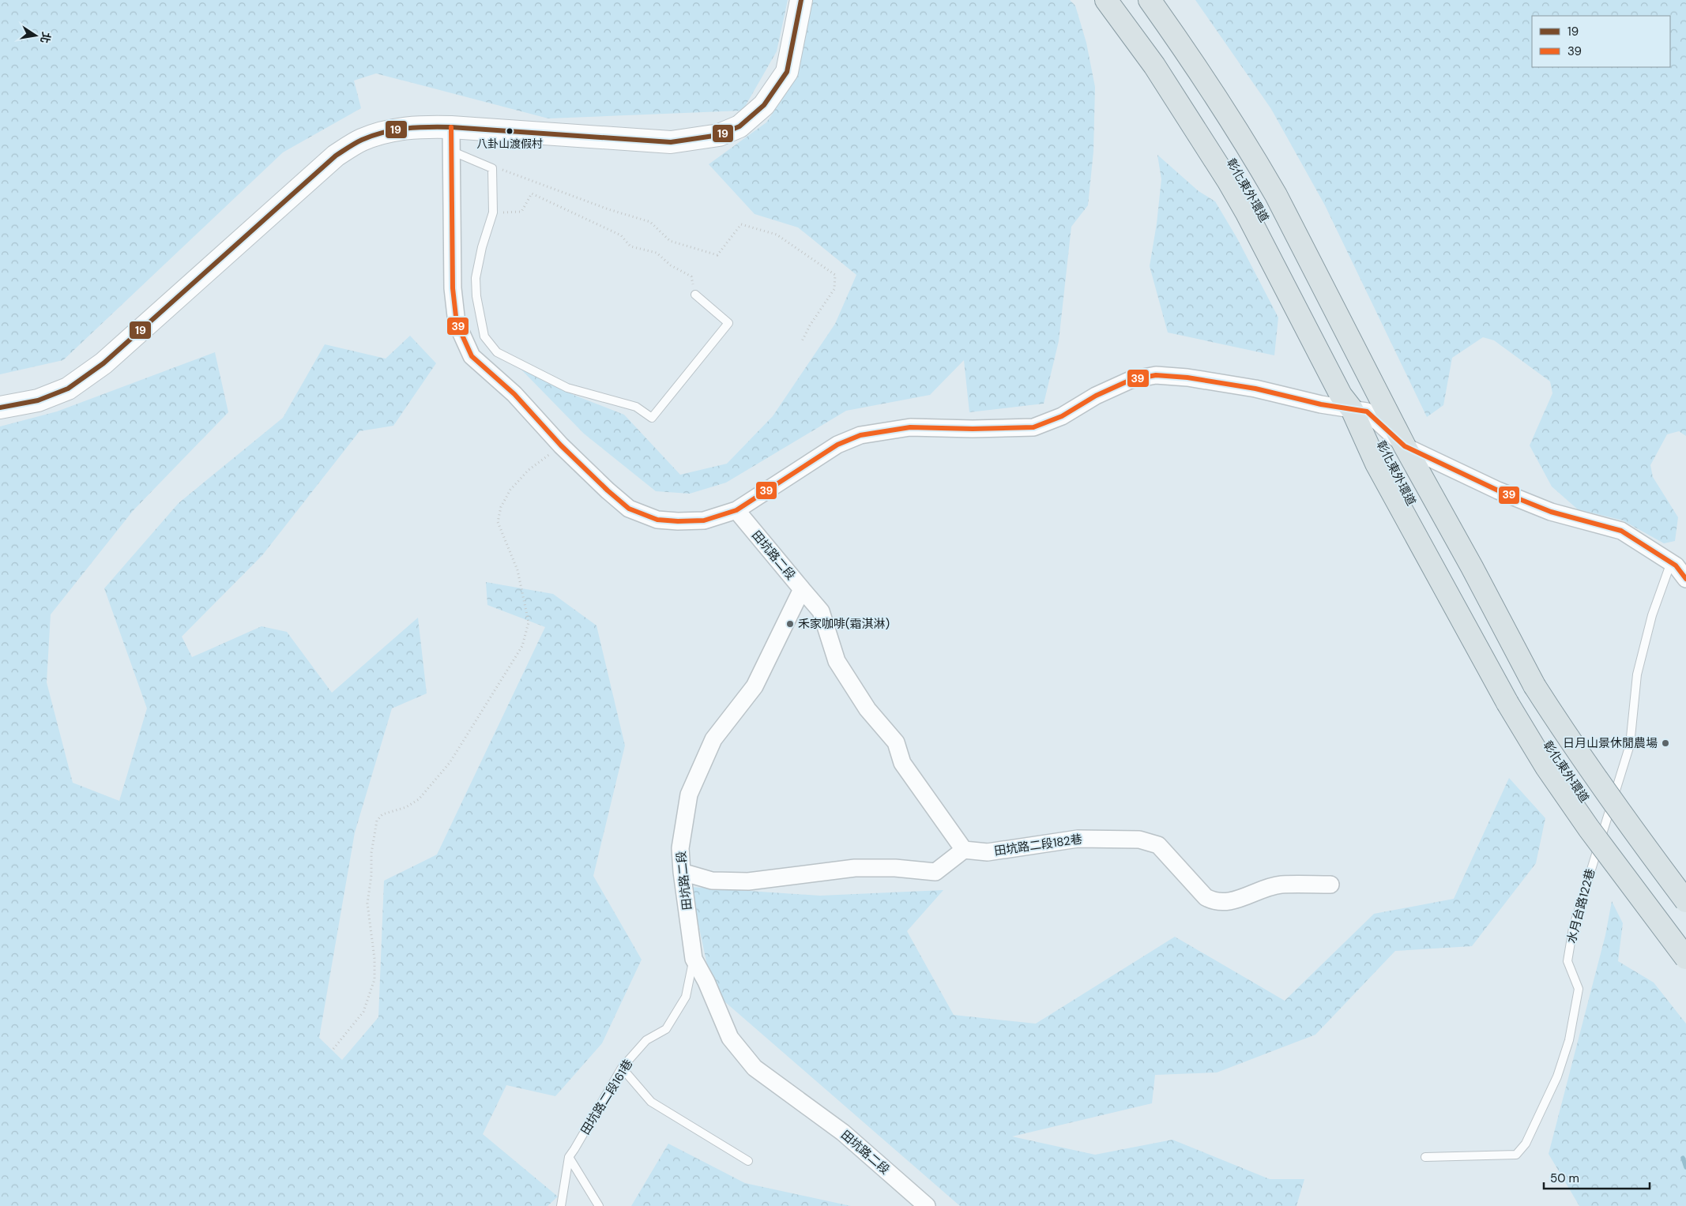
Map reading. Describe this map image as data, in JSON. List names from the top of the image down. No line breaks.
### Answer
{"streets":{"main road":["彰化東外環道"],"street":["田坑路二段","田坑路二段182巷"],"lane":["水月台路122巷","田坑路二段161巷"]},"crossings":[["田坑路二段","田坑路二段161巷"]],"places":["八卦山渡假村","禾家咖啡(霜淇淋)","日月山景休閒農場"],"lines":["transit line 19","transit line 39"],"legend":["19","39"],"scale_bar":"50 m","north":"right"}
